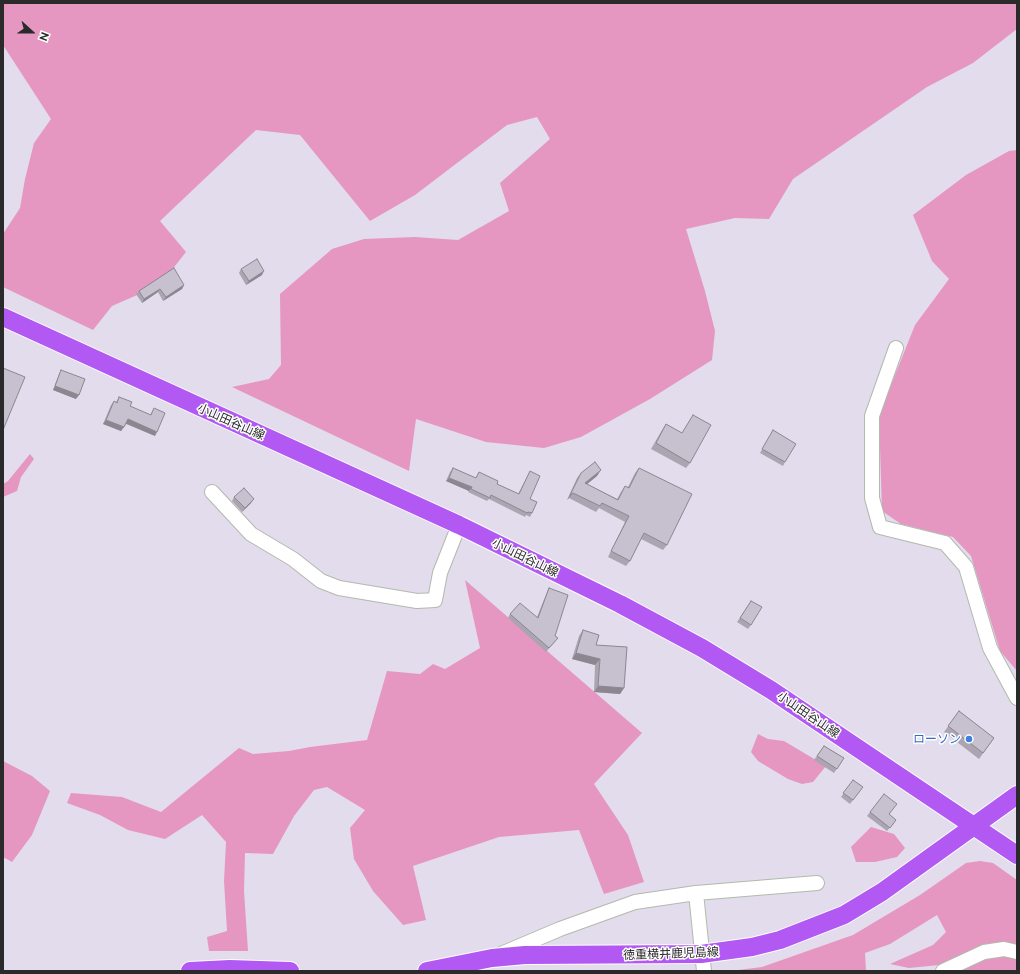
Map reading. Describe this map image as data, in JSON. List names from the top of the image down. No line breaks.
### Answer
{"streets":{"main road":["小山田谷山線","徳重横井鹿児島線"]},"crossings":[["小山田谷山線","徳重横井鹿児島線"]],"places":["ローソン"],"north":"right"}
